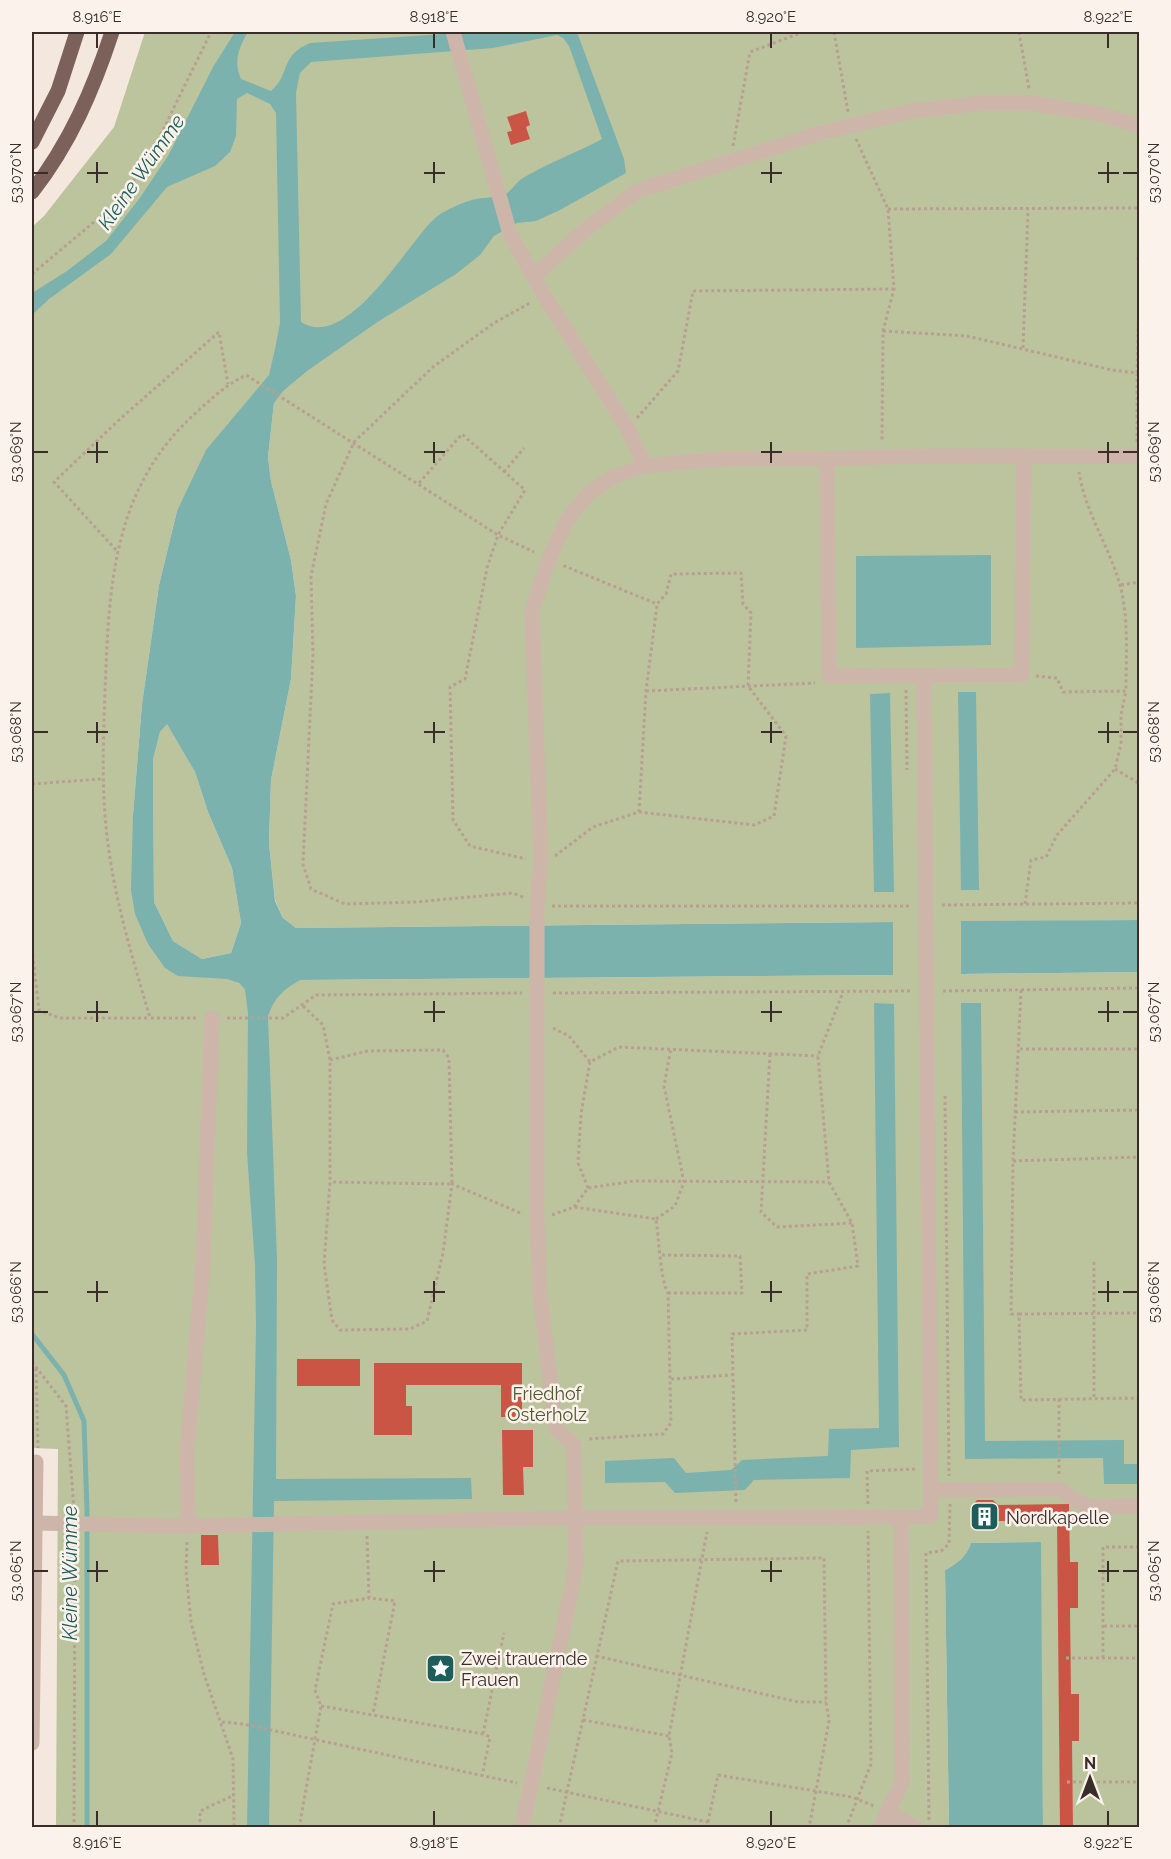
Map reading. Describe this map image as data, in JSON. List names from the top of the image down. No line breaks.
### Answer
{"water":["Kleine Wümme"],"parks":["Friedhof Osterholz"],"places":{"building":["Nordkapelle"],"place":["Zwei trauernde Frauen"]},"north":"top","coordinates":["8.916°E","8.918°E","8.920°E","8.922°E","53.070°N","53.069°N","53.068°N","53.067°N","53.066°N","53.065°N"]}
